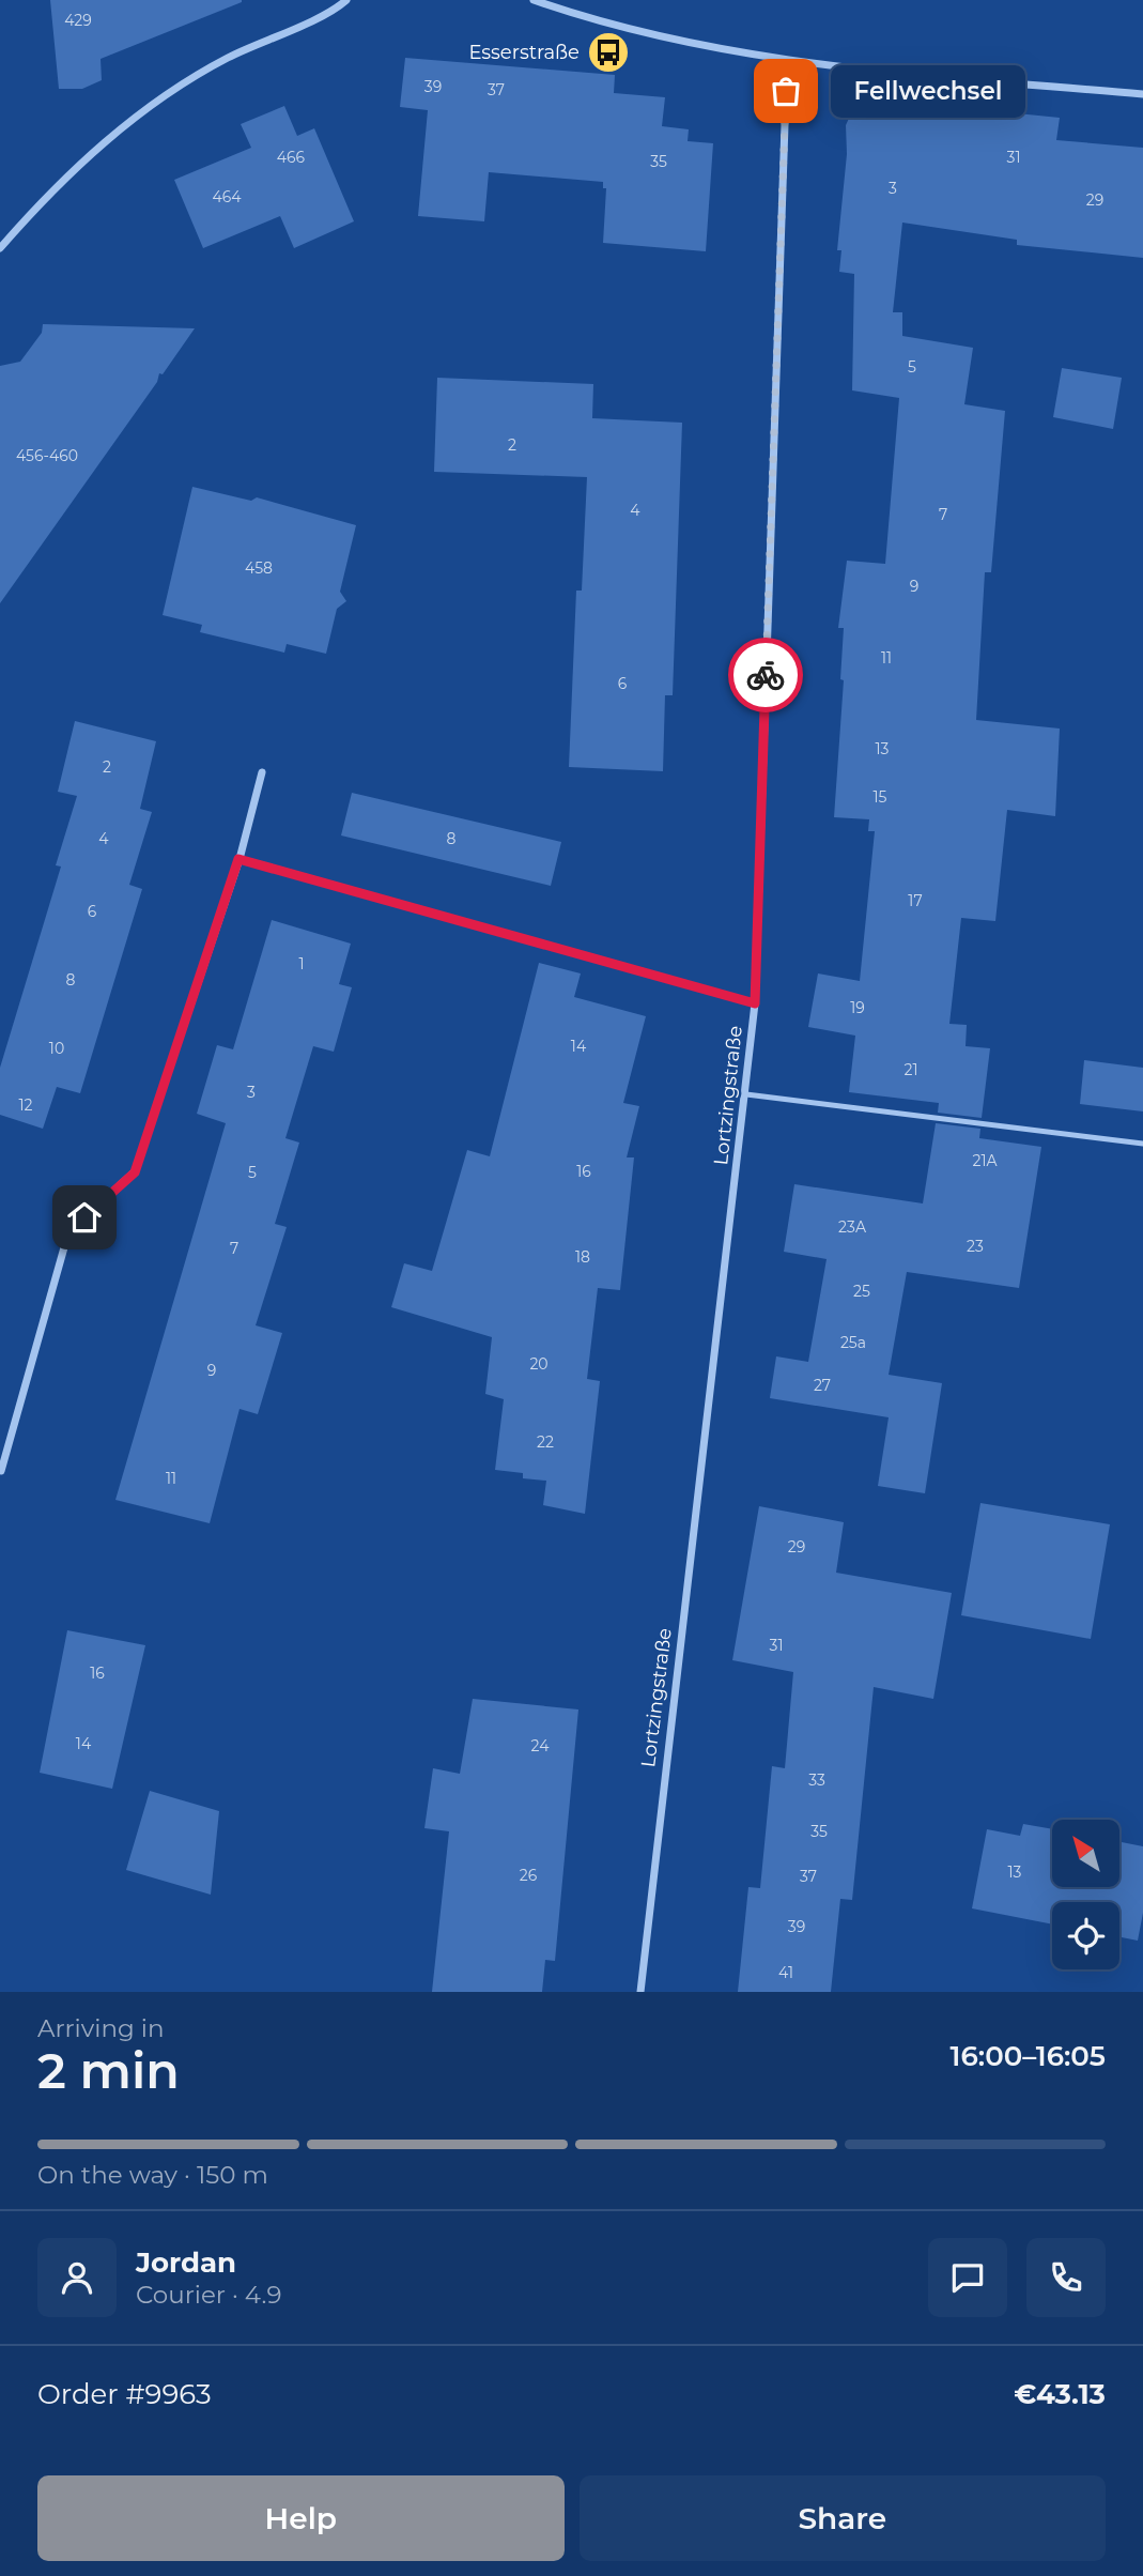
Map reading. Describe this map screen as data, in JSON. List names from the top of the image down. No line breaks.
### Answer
{"streets":{"street":["Lortzingstraße"]},"places":{"bus stop":["Esserstraße"],"other":["Fellwechsel"]},"house_numbers":["429","39","37","466","31","35","3","464","29","5","2","456-460","4","7","458","9","11","6","13","2","15","4","8","17","6","1","8","19","14","10","21","3","12","21A","16","5","23A","23","7","18","25","25a","20","9","27","22","11","29","31","16","14","24","33","35","13","26","37","39","41"],"north":"top left","page":{"bubble":"Fellwechsel","heading":["2 min","Arriving in","16:00–16:05"],"panel":["Jordan","Courier · 4.9","Order #9963","€43.13"],"bar":"On the way · 150 m","buttons":["Help","Share"]}}
